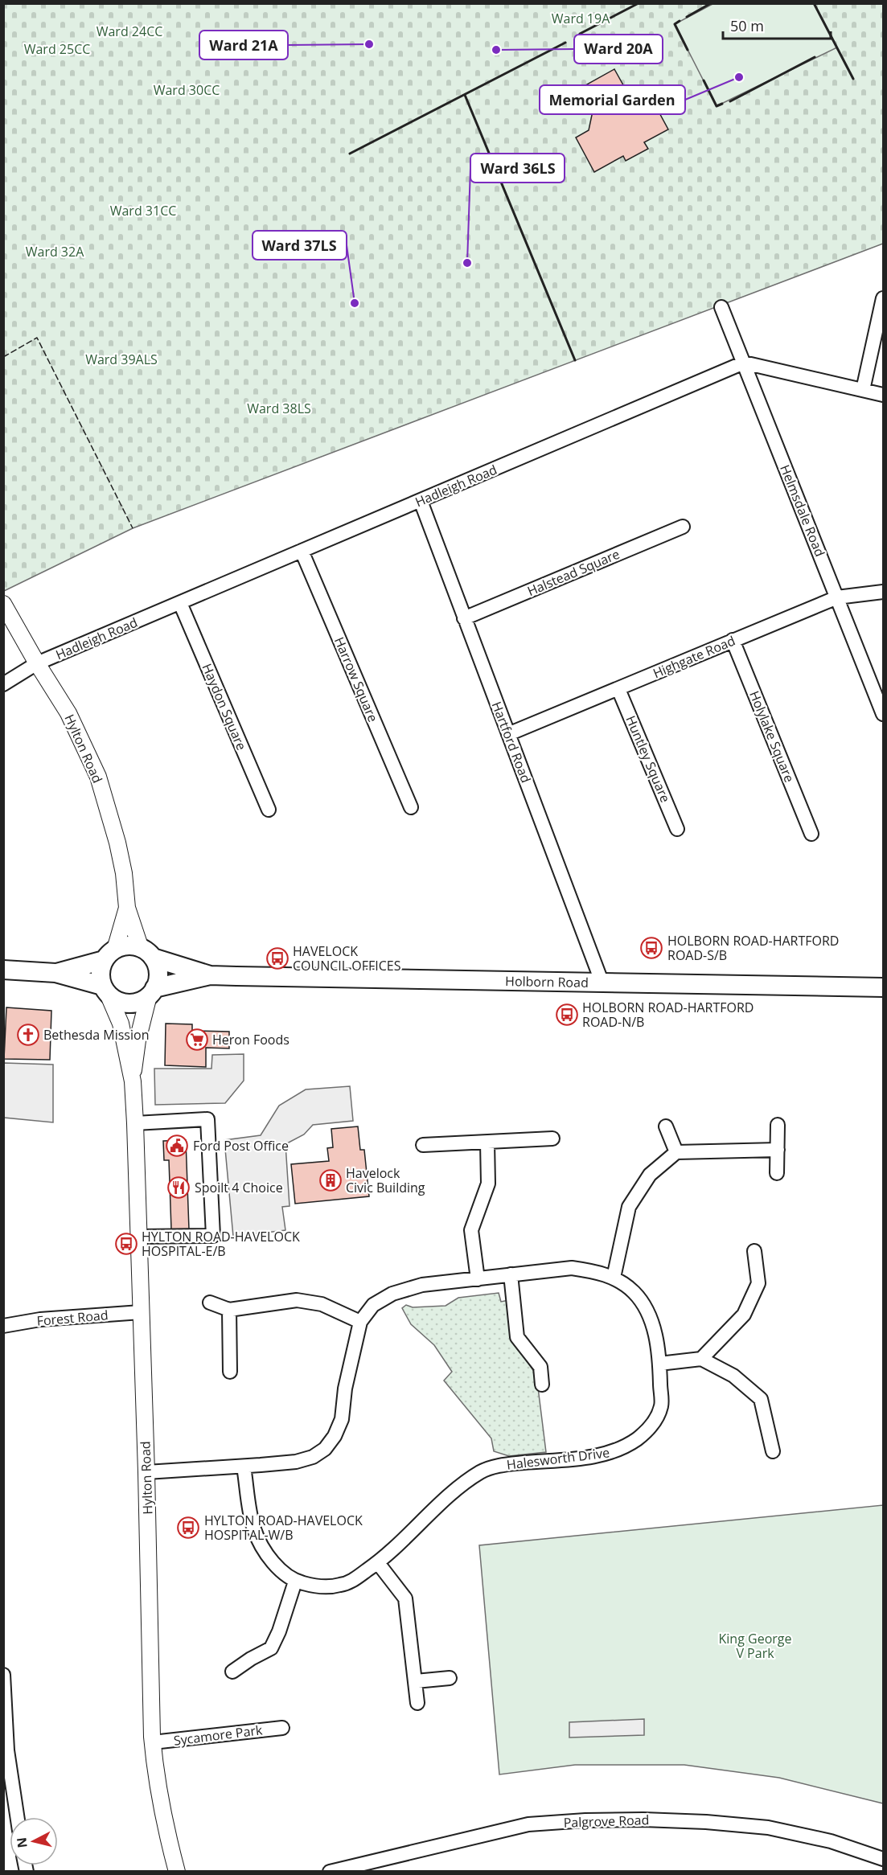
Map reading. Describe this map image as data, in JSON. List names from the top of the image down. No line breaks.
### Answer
{"streets":{"main road":["Holborn Road"],"street":["Hadleigh Road","Helmsdale Road","Halstead Square","Highgate Road","Harrow Square","Haydon Square","Holylake Square","Hartford Road","Hylton Road","Huntley Square","Forest Road","Halesworth Drive","Sycamore Park","Palgrove Road"]},"crossings":[["Hadleigh Road","Helmsdale Road"],["Hadleigh Road","Harrow Square"],["Hadleigh Road","Haydon Square"],["Hadleigh Road","Hartford Road"],["Hadleigh Road","Hylton Road"],["Helmsdale Road","Highgate Road"],["Halstead Square","Hartford Road"],["Highgate Road","Holylake Square"],["Highgate Road","Hartford Road"],["Highgate Road","Huntley Square"],["Hartford Road","Holborn Road"],["Hylton Road","Holborn Road"],["Hylton Road","Forest Road"],["Hylton Road","Halesworth Drive"],["Hylton Road","Sycamore Park"]],"parks":["Ward 19A","Ward 24CC","Ward 25CC","Ward 30CC","Ward 31CC","Ward 32A","Ward 39ALS","Ward 38LS","King George V Park"],"places":{"other":["Ward 21A","Ward 20A","Memorial Garden","Ward 36LS","Ward 37LS"],"bus stop":["HOLBORN ROAD-HARTFORD ROAD-S/B","HAVELOCK COUNCIL OFFICES","HOLBORN ROAD-HARTFORD ROAD-N/B","HYLTON ROAD-HAVELOCK HOSPITAL-E/B","HYLTON ROAD-HAVELOCK HOSPITAL-W/B"],"church":["Bethesda Mission"],"supermarket":["Heron Foods"],"public building":["Ford Post Office"],"building":["Havelock Civic Building"],"restaurant":["Spoilt 4 Choice"]},"scale_bar":"50 m","north":"left"}
